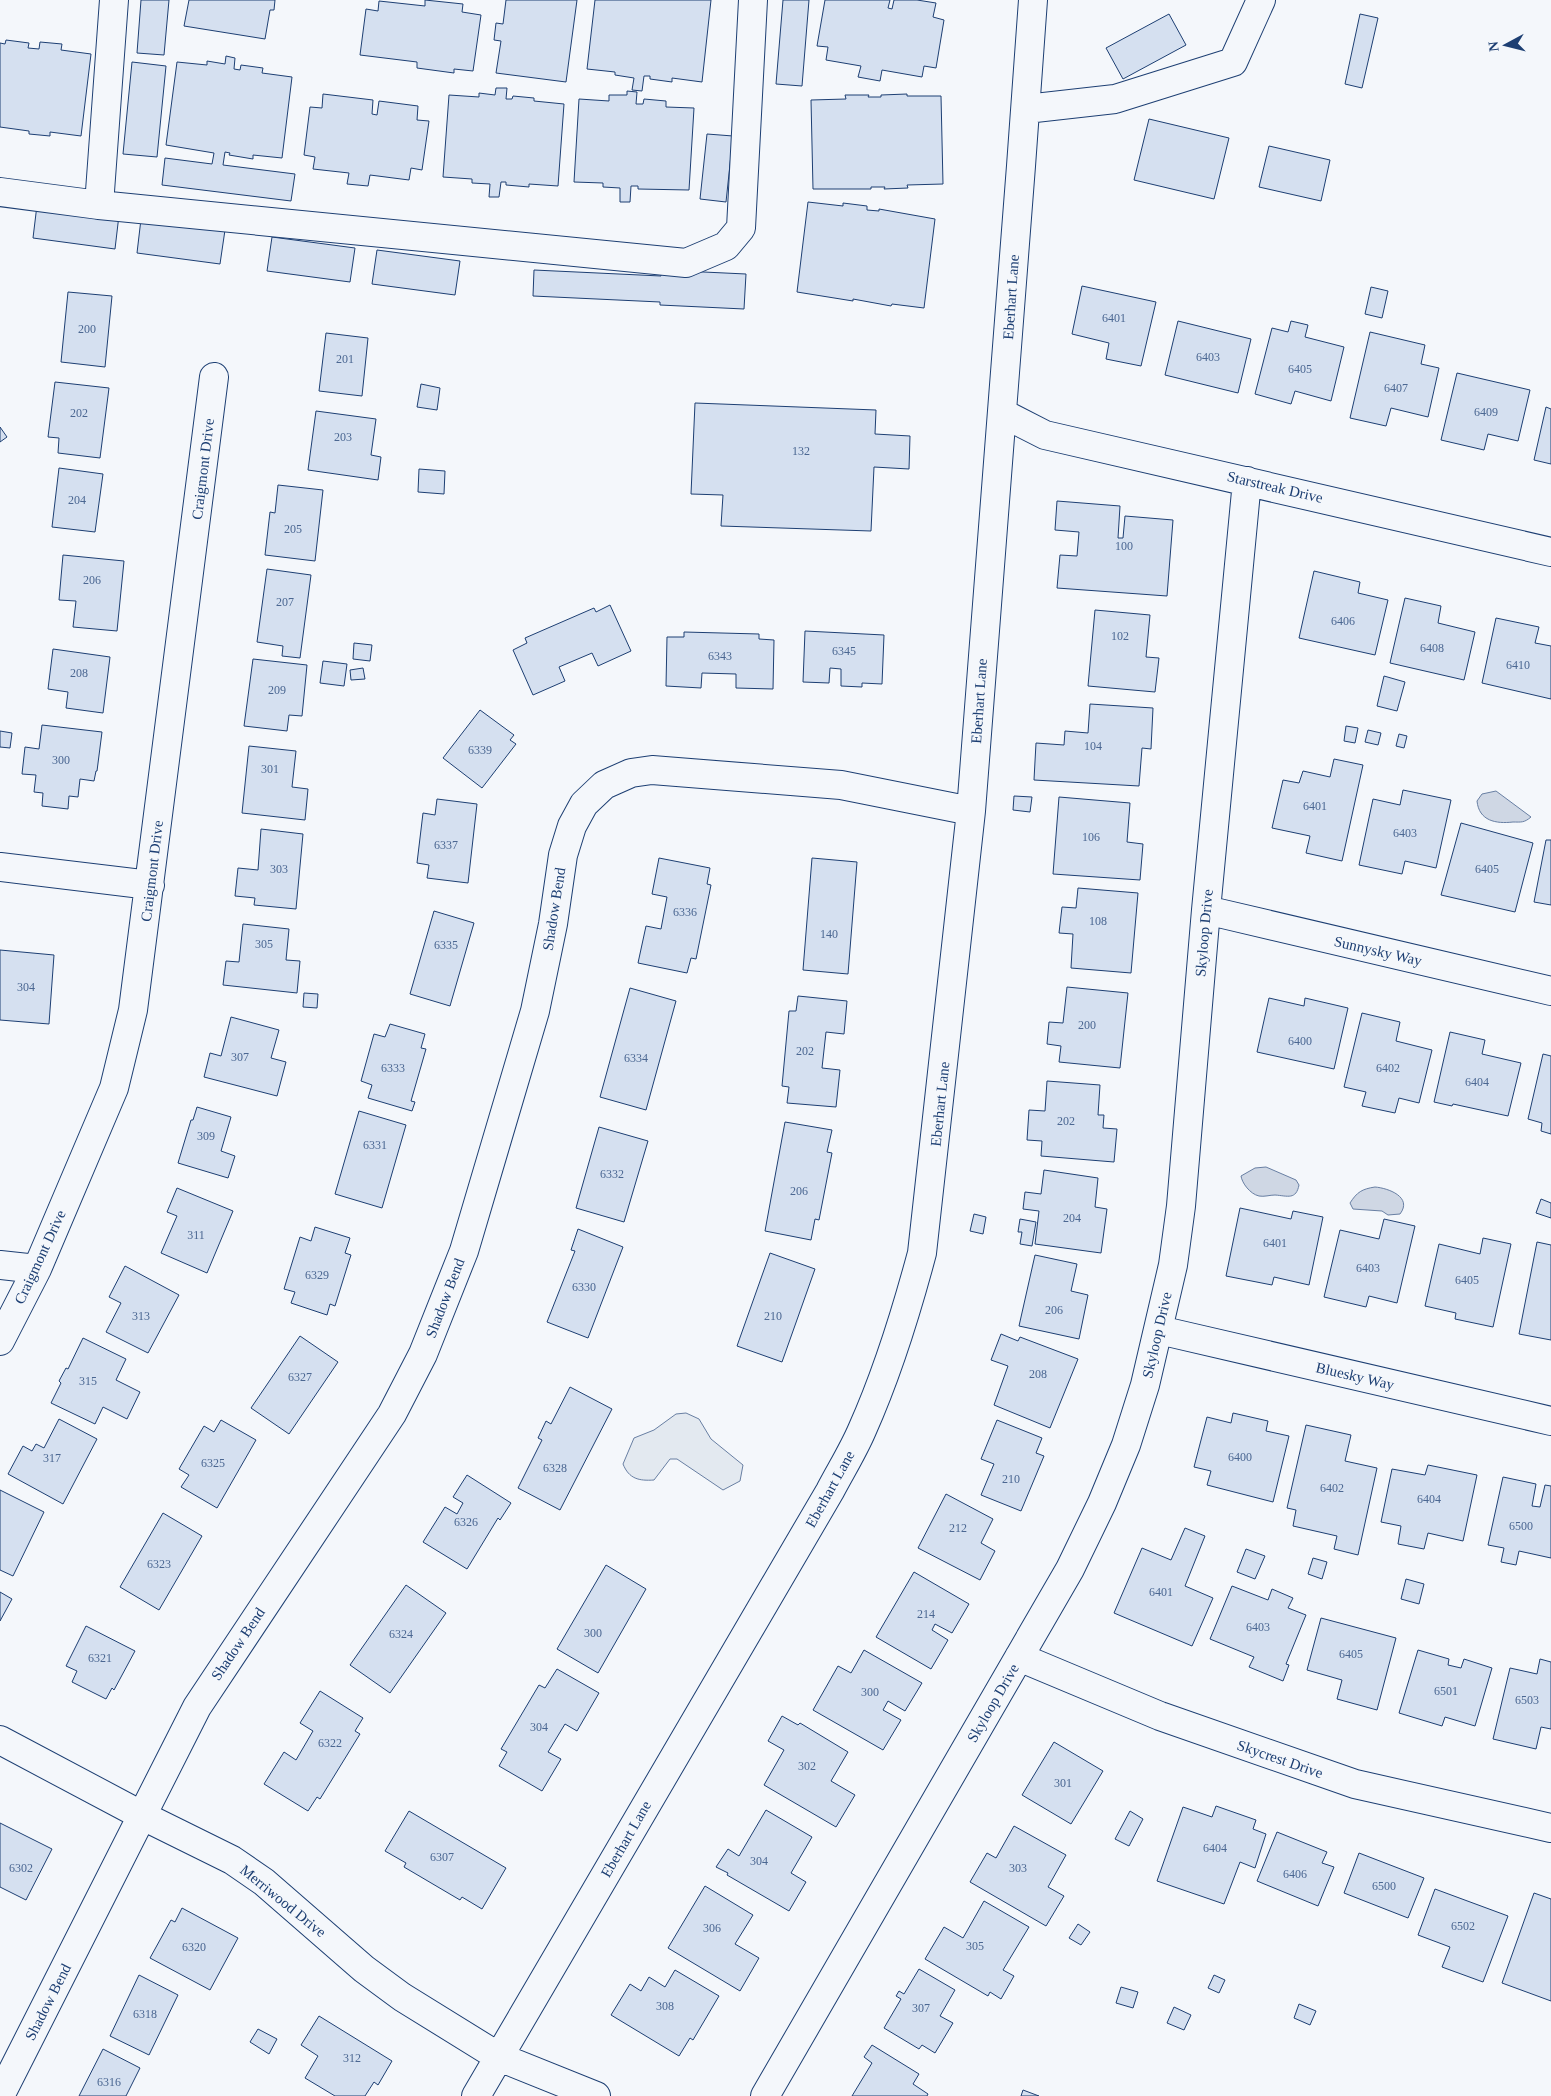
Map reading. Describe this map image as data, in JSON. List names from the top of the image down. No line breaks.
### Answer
{"streets":{"street":["Eberhart Lane","Craigmont Drive","Starstreak Drive","Shadow Bend","Skyloop Drive","Sunnysky Way","Bluesky Way","Skycrest Drive","Merriwood Drive"]},"crossings":[["Eberhart Lane","Starstreak Drive"],["Eberhart Lane","Shadow Bend"],["Eberhart Lane","Merriwood Drive"],["Starstreak Drive","Skyloop Drive"],["Shadow Bend","Merriwood Drive"],["Skyloop Drive","Sunnysky Way"],["Skyloop Drive","Bluesky Way"],["Skyloop Drive","Skycrest Drive"]],"house_numbers":["6401","200","6403","201","6405","6407","6409","202","203","132","204","205","100","206","207","6406","102","6408","6345","6343","6410","208","209","104","6339","300","301","6401","6403","106","6337","303","6405","6336","108","140","305","6335","304","200","6400","202","307","6334","6333","6402","6404","202","309","6331","6332","206","204","311","6401","6403","6329","6405","6330","206","313","210","208","6327","315","6400","317","6325","6328","210","6402","6404","6326","6500","212","6323","6401","214","6403","300","6324","6405","6321","6501","300","6503","304","6322","302","301","6404","6307","304","6302","303","6406","6500","6502","306","305","6320","308","307","6318","312","6316"],"north":"left"}
